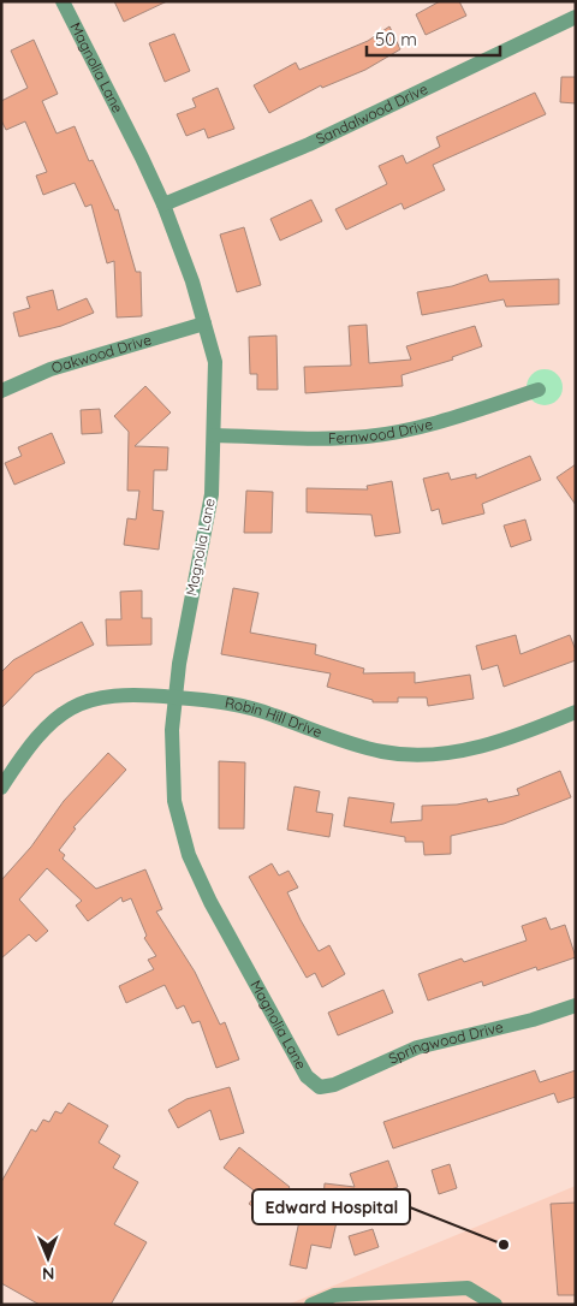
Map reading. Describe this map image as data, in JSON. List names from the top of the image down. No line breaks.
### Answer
{"streets":{"street":["Magnolia Lane","Sandalwood Drive","Oakwood Drive","Fernwood Drive","Robin Hill Drive","Springwood Drive"]},"crossings":[["Magnolia Lane","Sandalwood Drive"],["Magnolia Lane","Oakwood Drive"],["Magnolia Lane","Fernwood Drive"],["Magnolia Lane","Robin Hill Drive"],["Magnolia Lane","Springwood Drive"]],"places":["Edward Hospital"],"scale_bar":"50 m","north":"bottom"}
